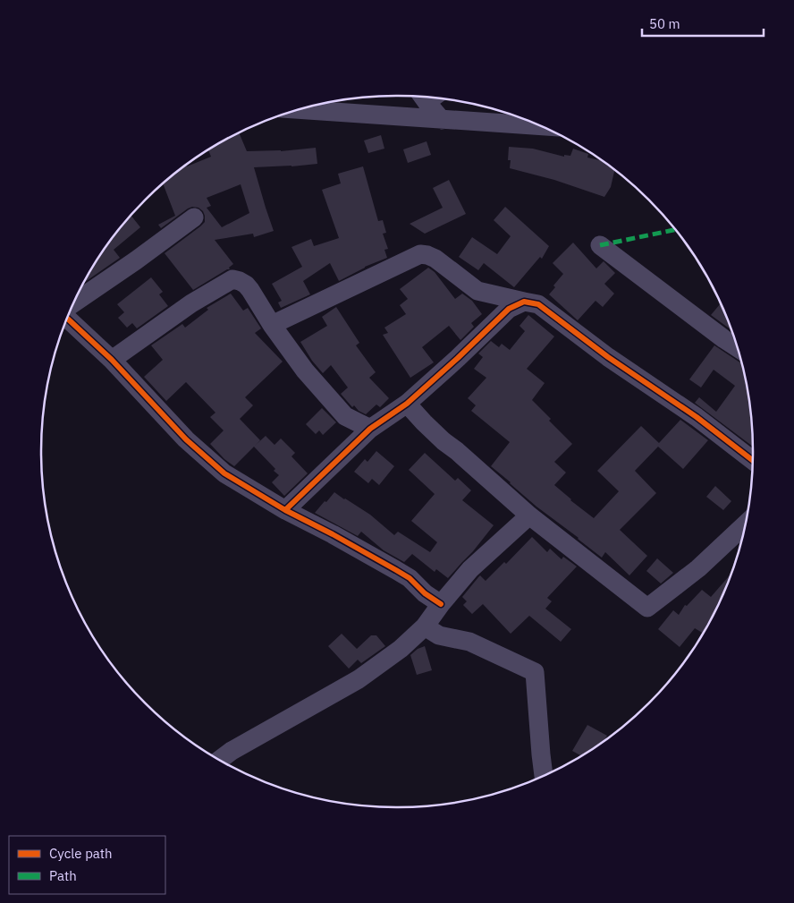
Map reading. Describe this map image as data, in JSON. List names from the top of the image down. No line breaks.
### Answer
{"legend":["Cycle path","Path"],"scale_bar":"50 m"}
